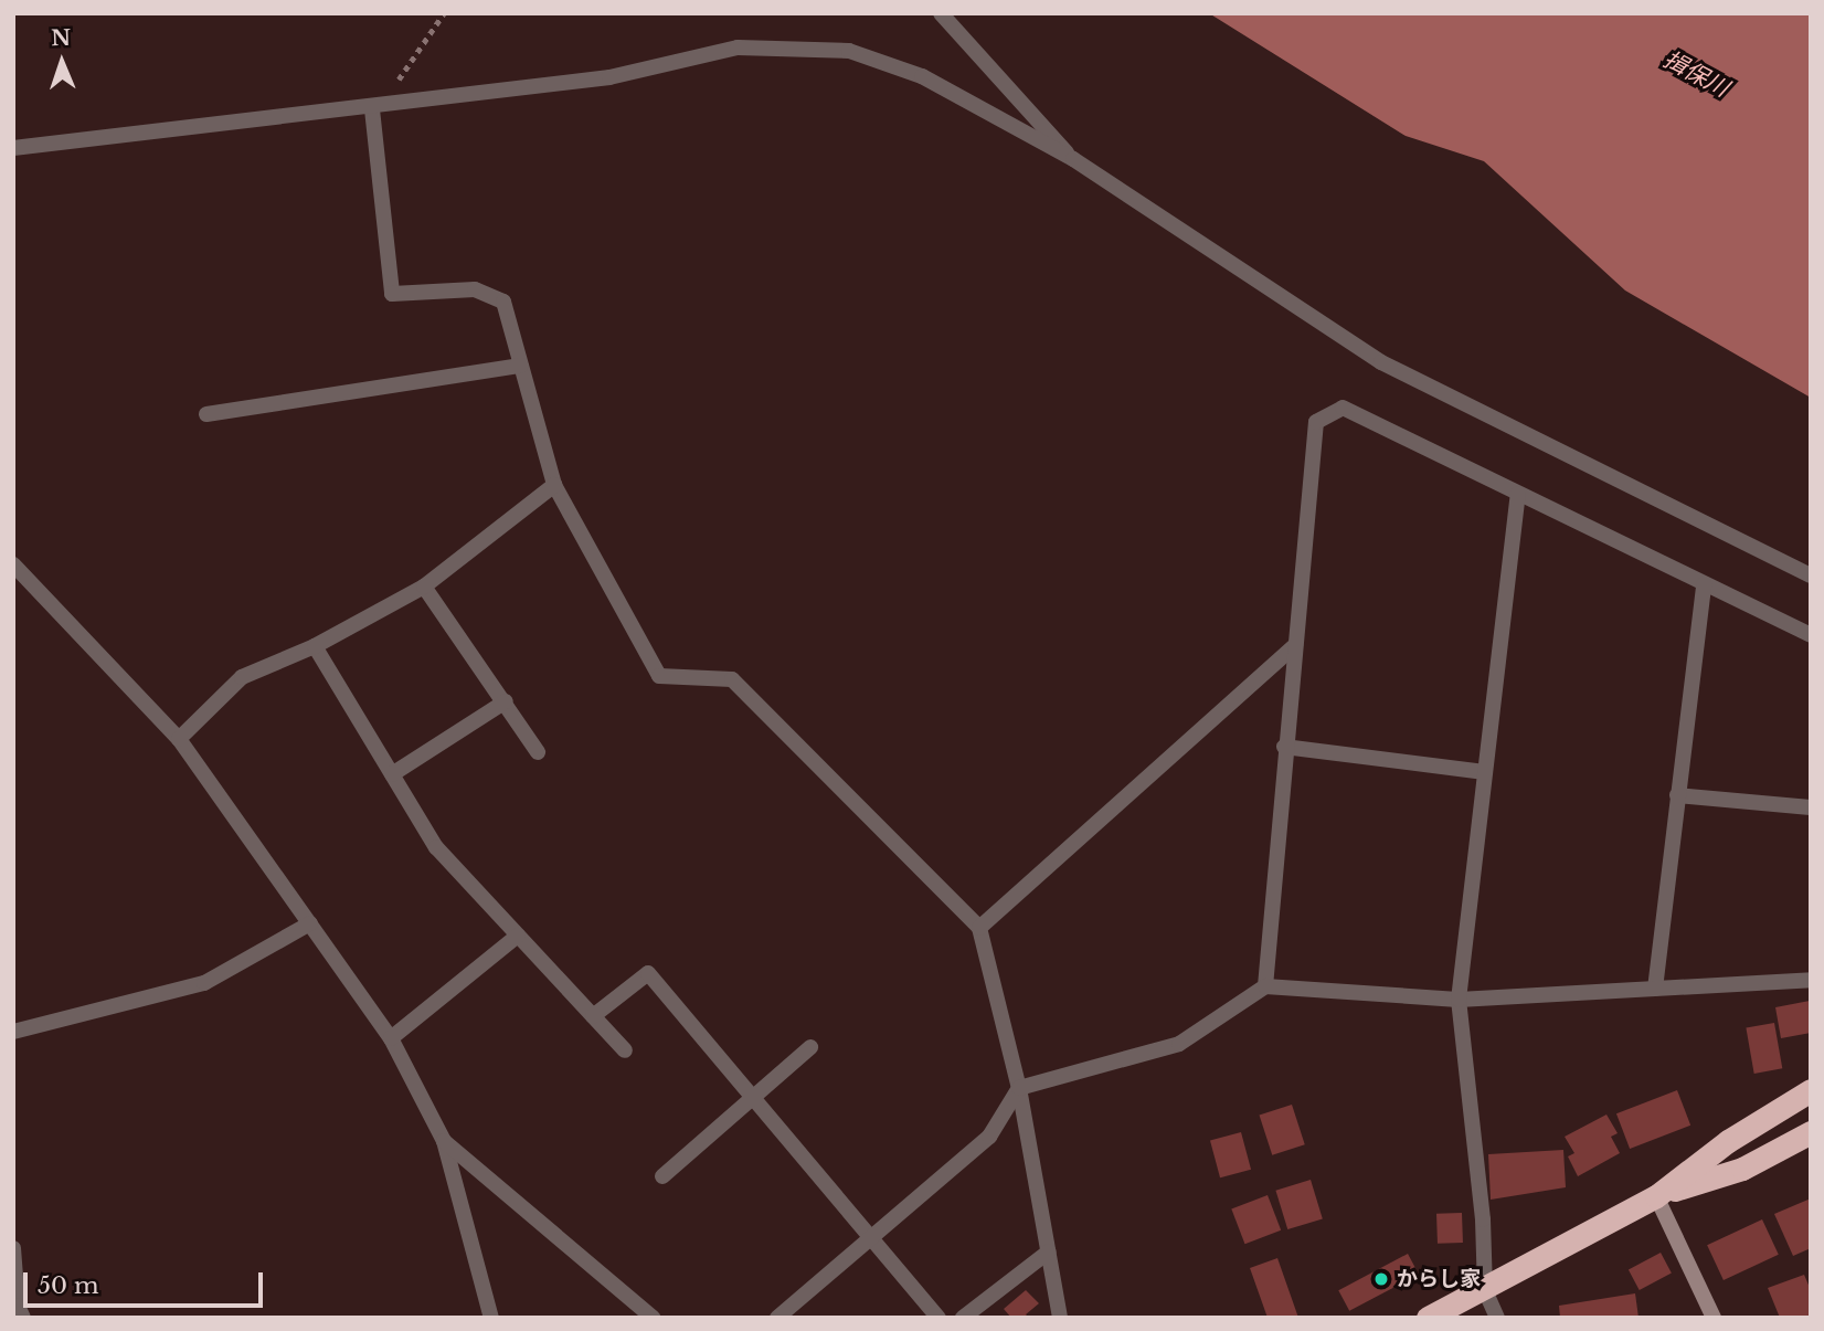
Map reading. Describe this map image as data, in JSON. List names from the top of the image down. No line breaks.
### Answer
{"water":["揖保川"],"places":["からし家"],"scale_bar":"50 m","north":"top"}
